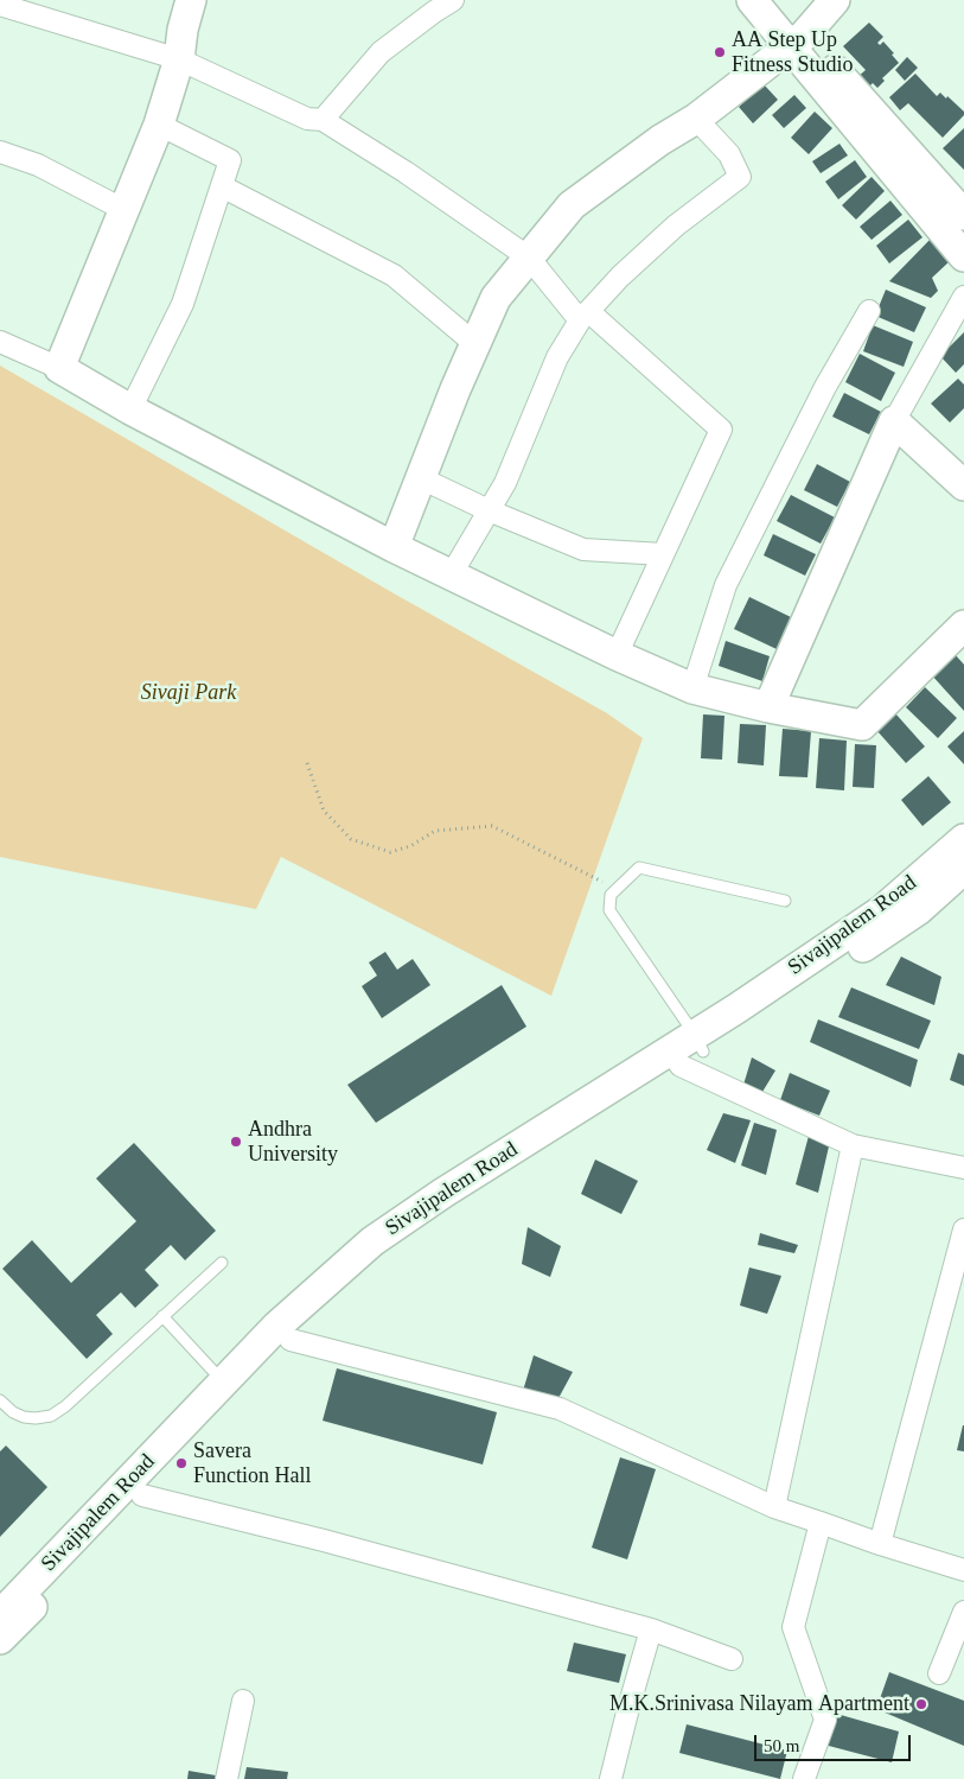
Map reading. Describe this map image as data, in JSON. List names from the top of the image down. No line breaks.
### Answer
{"streets":{"main road":["Sivajipalem Road"]},"parks":["Sivaji Park"],"places":["AA Step Up Fitness Studio","Andhra University","Savera Function Hall","M.K.Srinivasa Nilayam Apartment"],"scale_bar":"50 m"}
